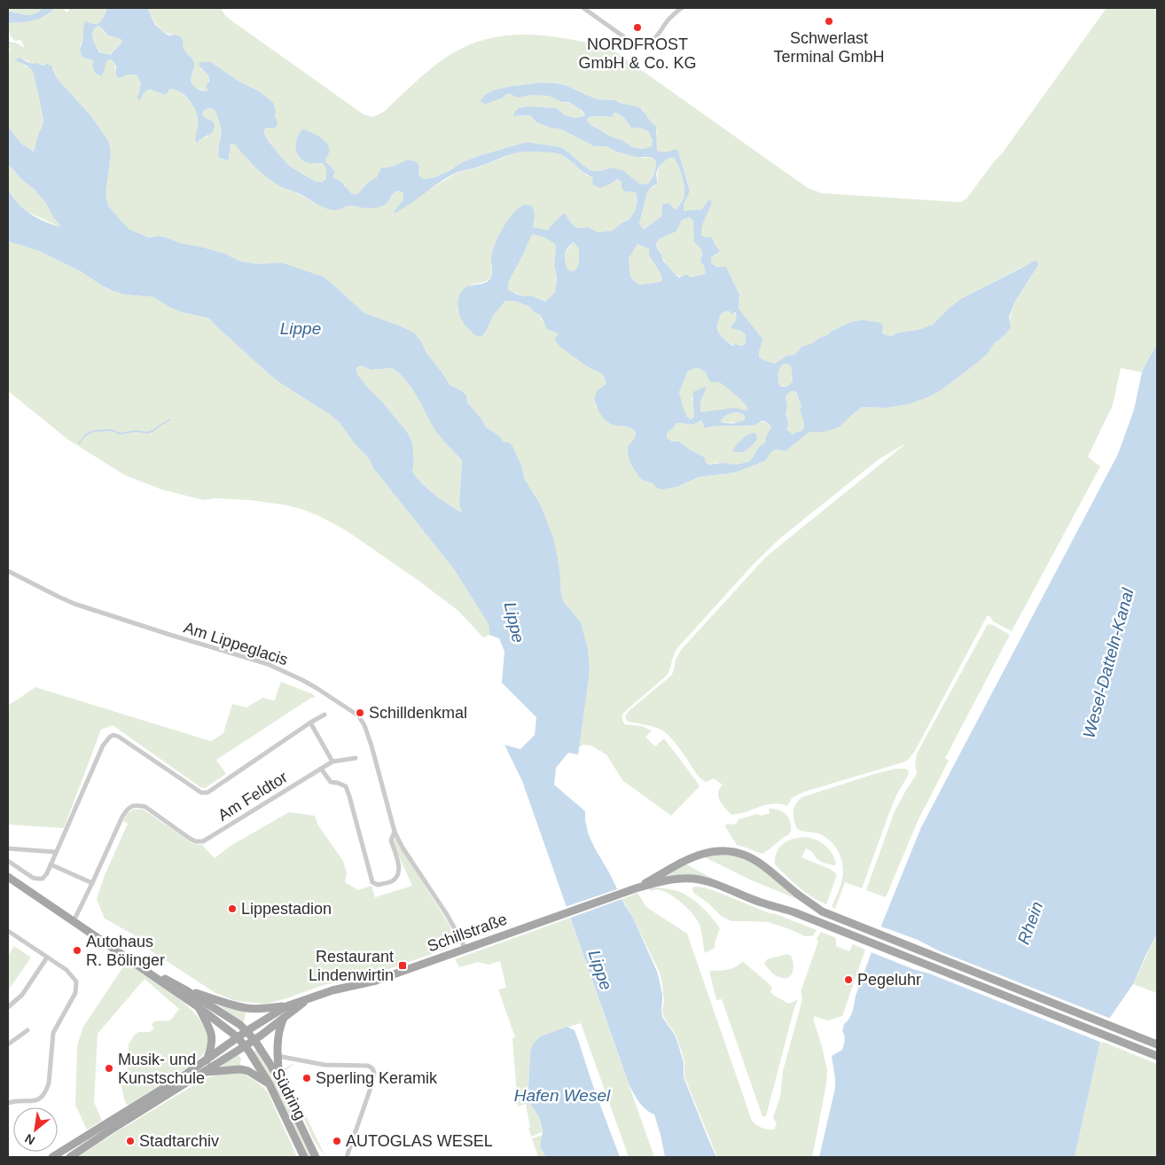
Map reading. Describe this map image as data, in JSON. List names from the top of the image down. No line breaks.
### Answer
{"streets":{"main road":["Schillstraße","Südring"],"street":["Am Lippeglacis","Am Feldtor"]},"crossings":[["Am Lippeglacis","Schillstraße"],["Schillstraße","Südring"]],"water":["Lippe","Wesel-Datteln-Kanal","Rhein","Hafen Wesel"],"places":{"other":["Schwerlast Terminal GmbH","NORDFROST GmbH & Co. KG","Schilldenkmal","Lippestadion","Autohaus R. Bölinger","Pegeluhr","Musik- und Kunstschule","Sperling Keramik","Stadtarchiv","AUTOGLAS WESEL"],"transit":["Restaurant Lindenwirtin"]},"north":"bottom left"}
